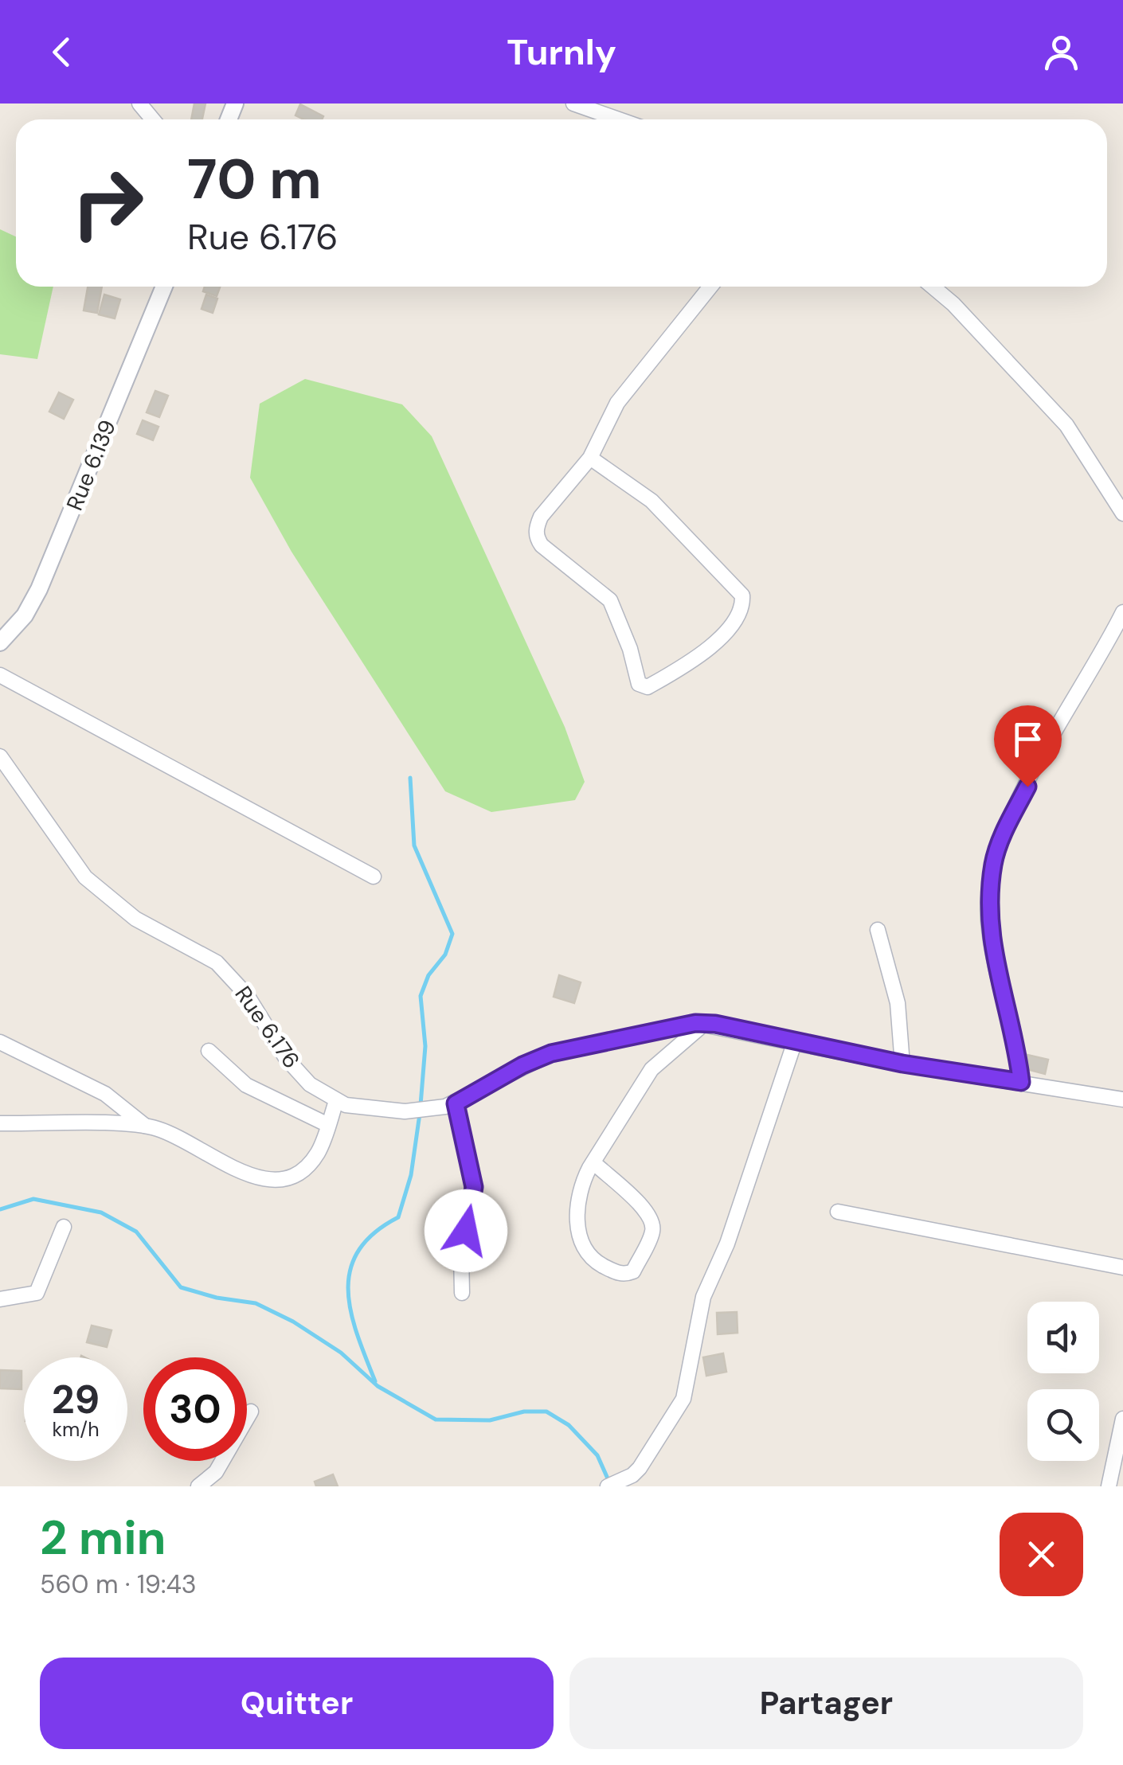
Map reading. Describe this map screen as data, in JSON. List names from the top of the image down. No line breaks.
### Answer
{"streets":{"street":["Rue 6.139","Rue 6.176"]},"page":{"header":"Turnly","turn":["70 m","Rue 6.176"],"speed":"29 km/h","limit":"30","heading":["2 min","560 m · 19:43"],"buttons":["Quitter","Partager"]}}
